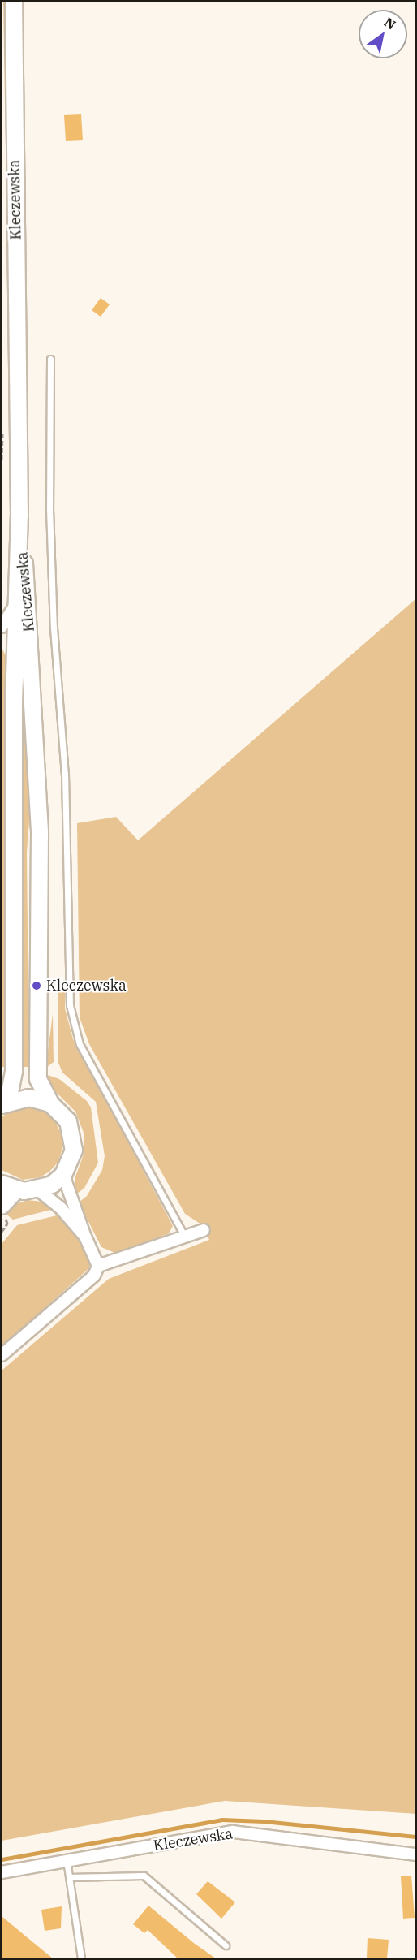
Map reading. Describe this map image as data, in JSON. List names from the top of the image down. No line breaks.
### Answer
{"streets":{"main road":["Kleczewska"]},"places":["Kleczewska"],"north":"top right"}
